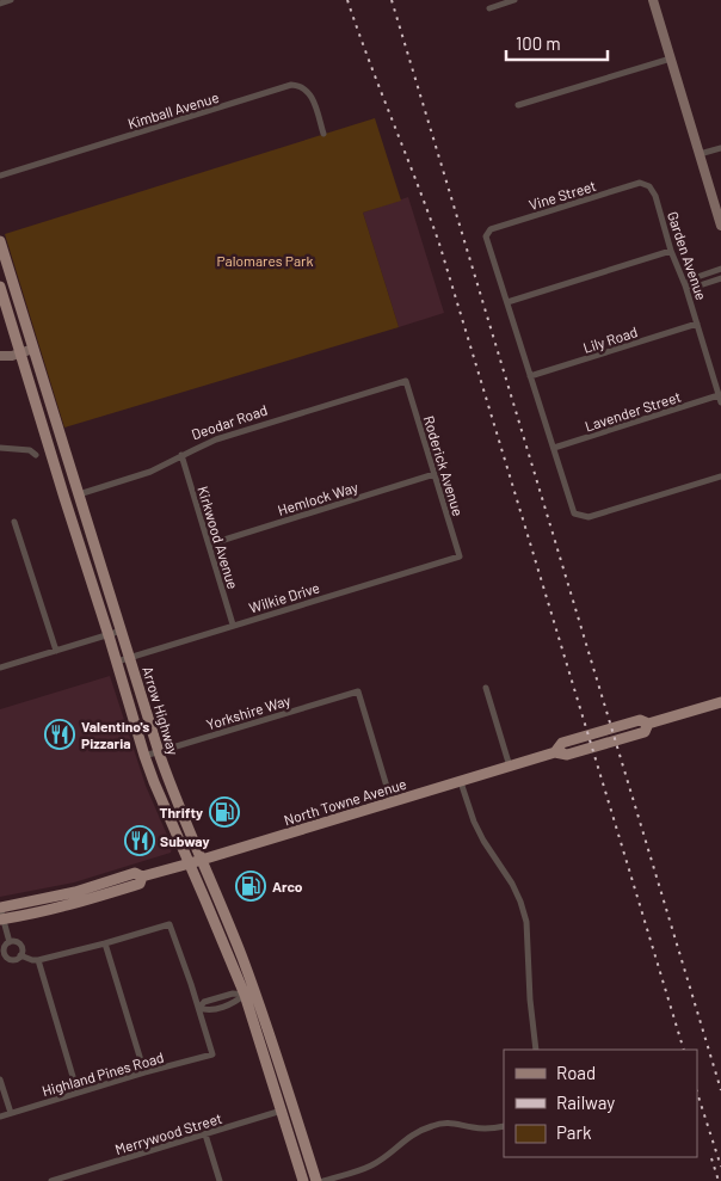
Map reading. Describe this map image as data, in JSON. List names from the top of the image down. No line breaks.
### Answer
{"streets":{"main road":["Deodar Road","Arrow Highway","North Towne Avenue"],"street":["Kimball Avenue","Vine Street","Garden Avenue","Lily Road","Lavender Street","Roderick Avenue","Hemlock Way","Kirkwood Avenue","Wilkie Drive","Yorkshire Way","Highland Pines Road","Merrywood Street"]},"crossings":[["Vine Street","Garden Avenue"],["Garden Avenue","Lily Road"],["Garden Avenue","Lavender Street"],["Deodar Road","Roderick Avenue"],["Deodar Road","Kirkwood Avenue"],["Deodar Road","Arrow Highway"],["Roderick Avenue","Hemlock Way"],["Roderick Avenue","Wilkie Drive"],["Hemlock Way","Kirkwood Avenue"],["Kirkwood Avenue","Wilkie Drive"],["Wilkie Drive","Arrow Highway"],["Arrow Highway","Yorkshire Way"],["Arrow Highway","North Towne Avenue"],["Arrow Highway","Merrywood Street"],["Yorkshire Way","North Towne Avenue"]],"parks":["Palomares Park"],"places":{"restaurant":["Valentino's Pizzaria","Subway"],"fuel station":["Thrifty","Arco"]},"legend":["Road","Railway","Park"],"scale_bar":"100 m"}
